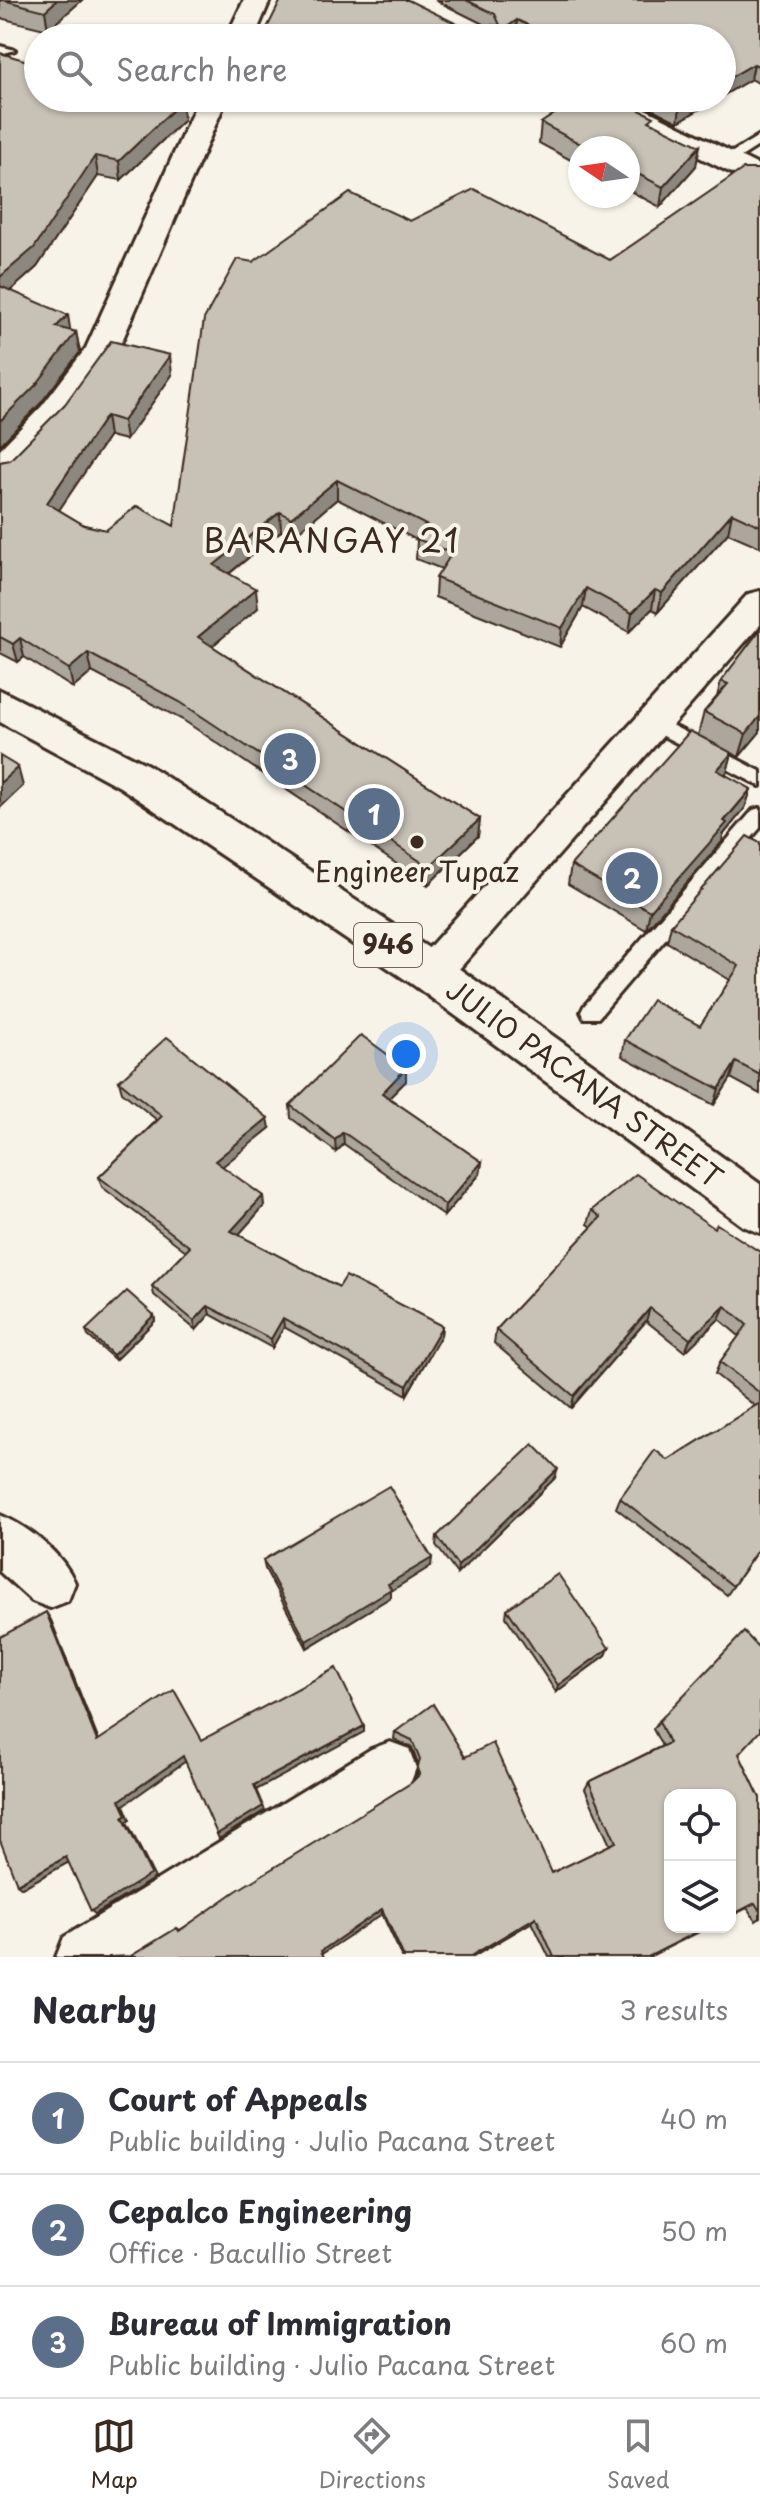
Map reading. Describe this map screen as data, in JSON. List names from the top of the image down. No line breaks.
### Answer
{"streets":{"main road":["946","JULIO PACANA STREET"]},"districts":["BARANGAY 21"],"places":["Engineer Tupaz"],"north":"left","page":{"search":"Search here","pins":["3","1","2"],"heading":["Nearby","3 results"],"list":[{"mark":"1","name":"Court of Appeals","note":"Public building · Julio Pacana Street","value":"40 m"},{"mark":"2","name":"Cepalco Engineering","note":"Office · Bacullio Street","value":"50 m"},{"mark":"3","name":"Bureau of Immigration","note":"Public building · Julio Pacana Street","value":"60 m"}],"nav":["Map","Directions","Saved"]}}
